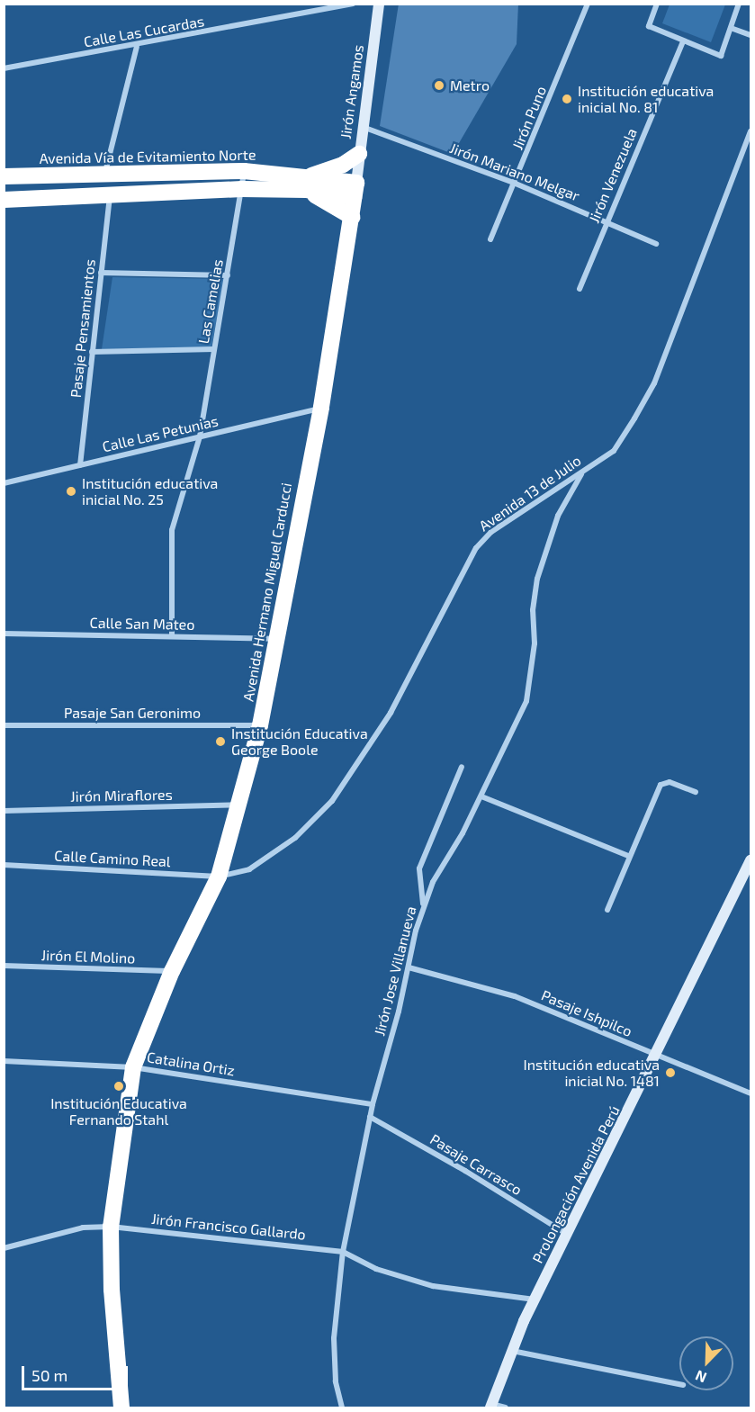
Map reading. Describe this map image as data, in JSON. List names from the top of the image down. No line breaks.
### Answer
{"streets":{"highway":["Avenida Vía de Evitamiento Norte","Avenida Hermano Miguel Carducci"],"street":["Calle Las Cucardas","Jirón Angamos","Jirón Puno","Jirón Mariano Melgar","Jirón Venezuela","Las Camelias","Pasaje Pensamientos","Calle Las Petunias","Avenida 13 de Julio","Calle San Mateo","Pasaje San Geronimo","Jirón Miraflores","Calle Camino Real","Jirón El Molino","Jirón Jose Villanueva","Pasaje Ishpilco","Catalina Ortiz","Pasaje Carrasco","Prolongación Avenida Perú","Jirón Francisco Gallardo"]},"crossings":[["Jirón Angamos","Avenida Vía de Evitamiento Norte"],["Jirón Angamos","Jirón Mariano Melgar"],["Jirón Angamos","Avenida Hermano Miguel Carducci"],["Jirón Puno","Jirón Mariano Melgar"],["Avenida Vía de Evitamiento Norte","Las Camelias"],["Avenida Vía de Evitamiento Norte","Pasaje Pensamientos"],["Avenida Vía de Evitamiento Norte","Avenida Hermano Miguel Carducci"],["Jirón Mariano Melgar","Jirón Venezuela"],["Las Camelias","Calle Las Petunias"],["Las Camelias","Calle San Mateo"],["Pasaje Pensamientos","Calle Las Petunias"],["Calle Las Petunias","Avenida Hermano Miguel Carducci"],["Avenida 13 de Julio","Avenida Hermano Miguel Carducci"],["Avenida 13 de Julio","Calle Camino Real"],["Avenida 13 de Julio","Jirón Jose Villanueva"],["Avenida Hermano Miguel Carducci","Calle San Mateo"],["Avenida Hermano Miguel Carducci","Pasaje San Geronimo"],["Avenida Hermano Miguel Carducci","Jirón Miraflores"],["Avenida Hermano Miguel Carducci","Calle Camino Real"],["Avenida Hermano Miguel Carducci","Jirón El Molino"],["Avenida Hermano Miguel Carducci","Catalina Ortiz"],["Avenida Hermano Miguel Carducci","Jirón Francisco Gallardo"],["Jirón Jose Villanueva","Pasaje Ishpilco"],["Jirón Jose Villanueva","Catalina Ortiz"],["Jirón Jose Villanueva","Pasaje Carrasco"],["Jirón Jose Villanueva","Jirón Francisco Gallardo"],["Pasaje Ishpilco","Prolongación Avenida Perú"],["Pasaje Carrasco","Prolongación Avenida Perú"]],"places":["Metro","Institución educativa inicial No. 81","Institución educativa inicial No. 25","Institución Educativa George Boole","Institución educativa inicial No. 1481","Institución Educativa Fernando Stahl"],"scale_bar":"50 m","north":"bottom left"}
